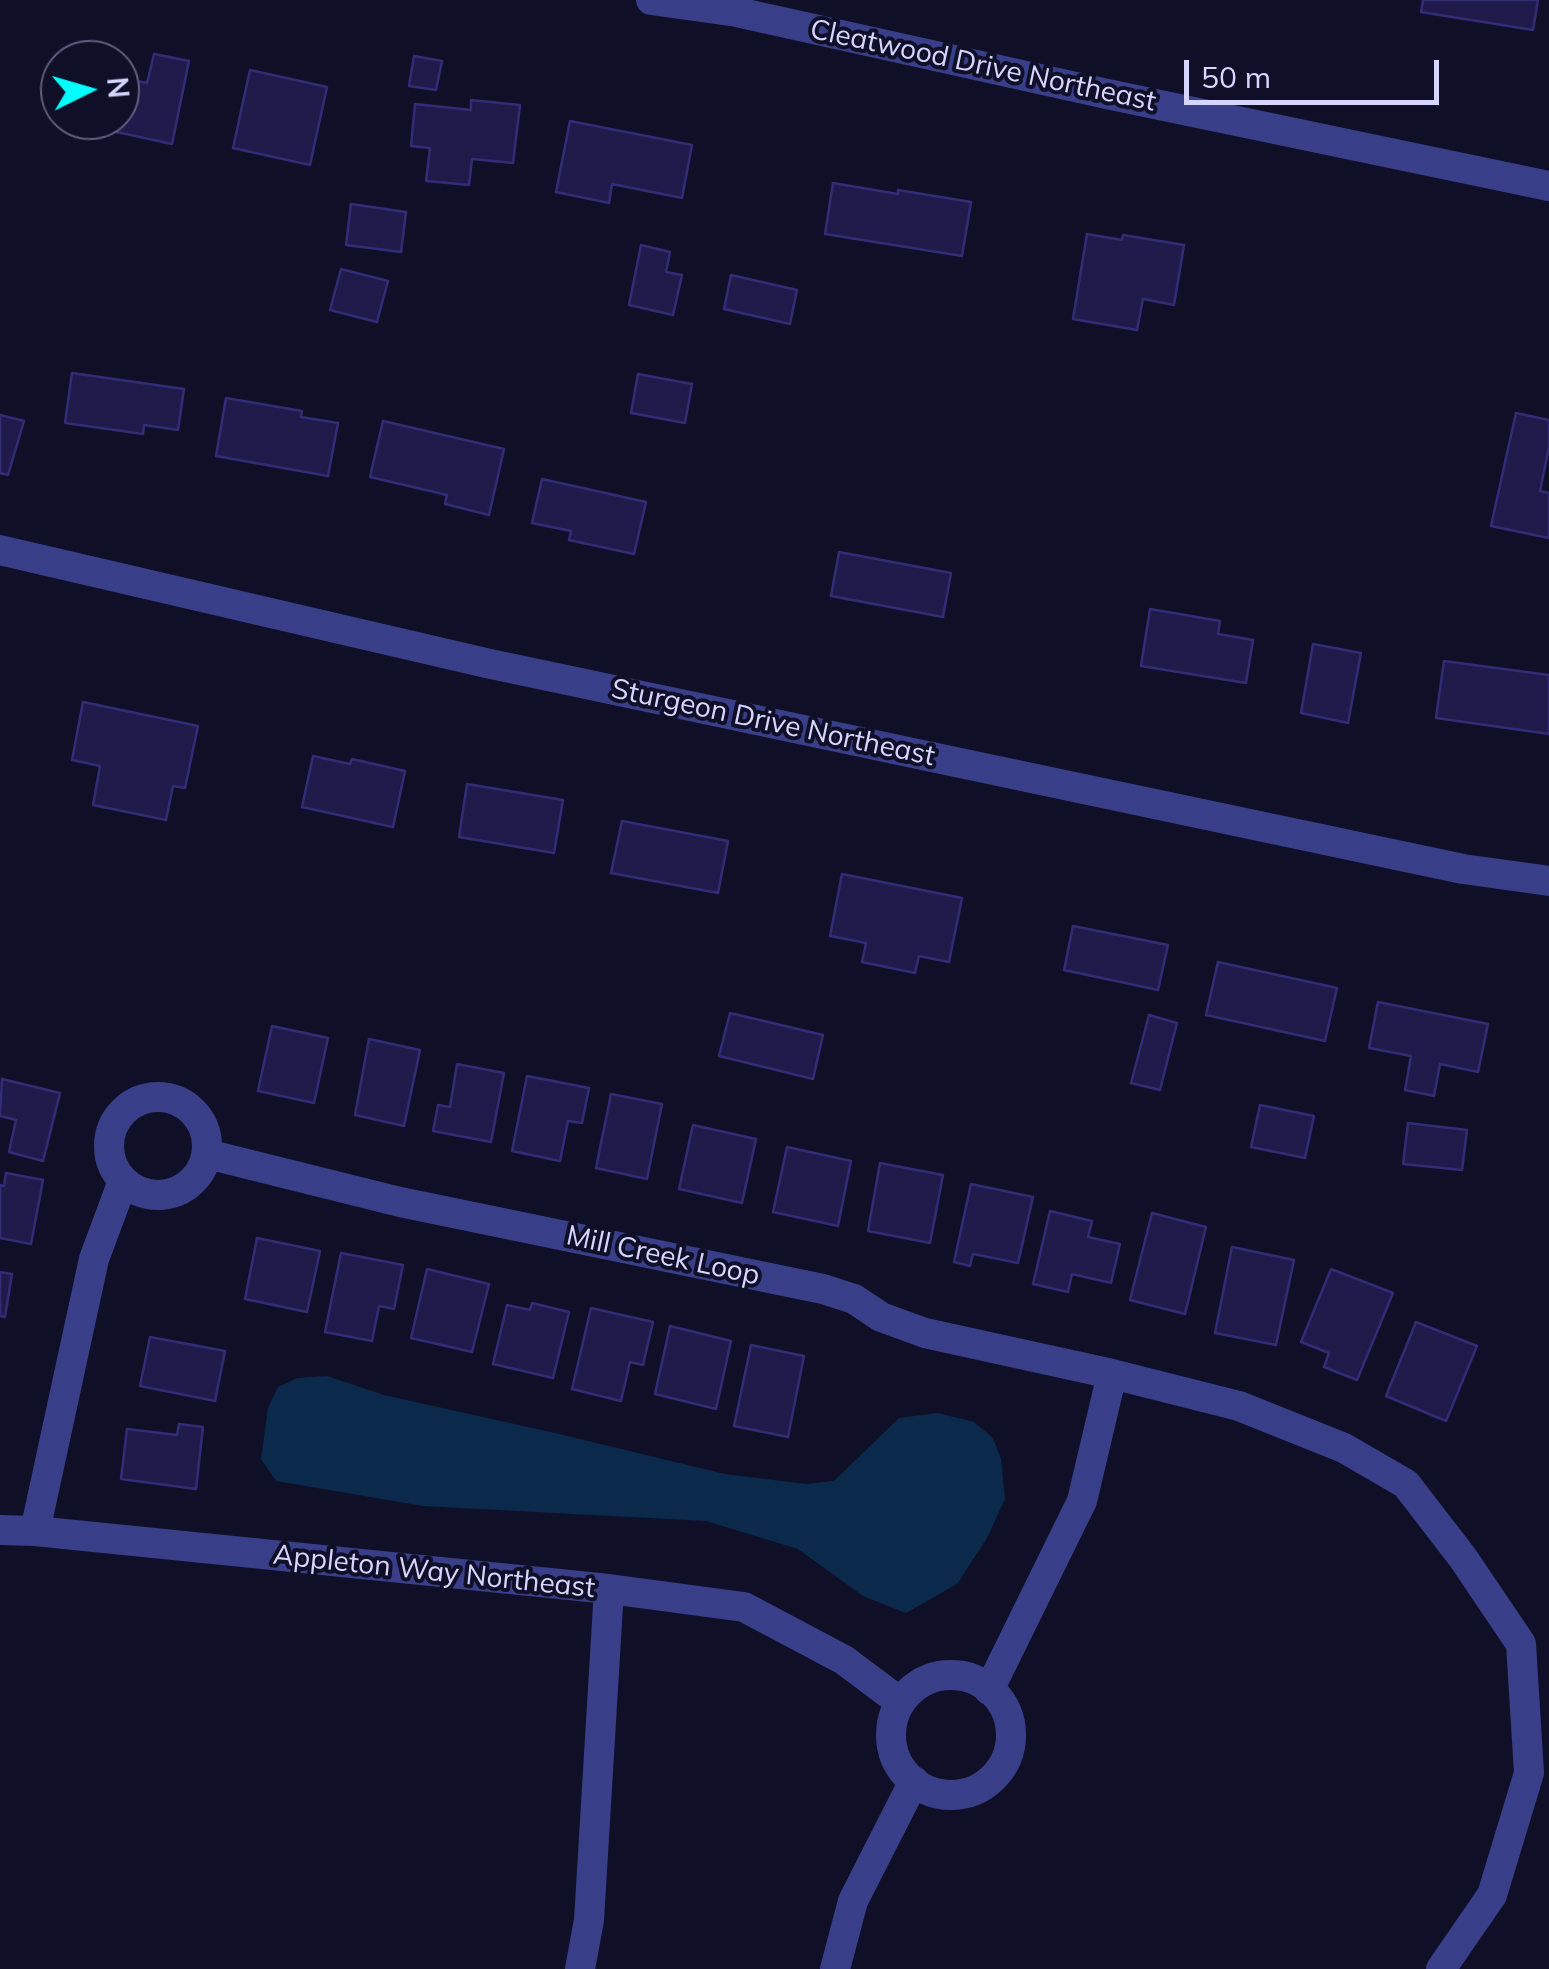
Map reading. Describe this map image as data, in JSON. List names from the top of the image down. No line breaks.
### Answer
{"streets":{"street":["Cleatwood Drive Northeast","Sturgeon Drive Northeast","Mill Creek Loop","Appleton Way Northeast"]},"scale_bar":"50 m","north":"right"}
